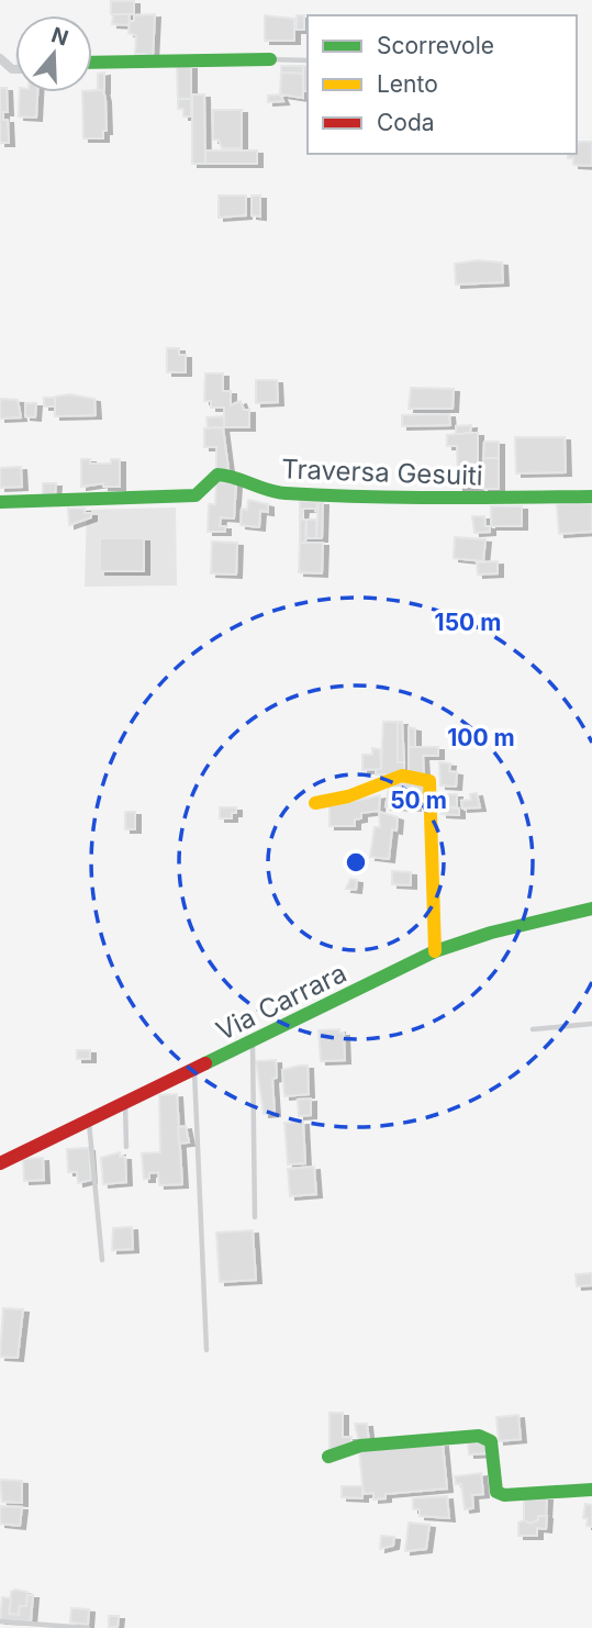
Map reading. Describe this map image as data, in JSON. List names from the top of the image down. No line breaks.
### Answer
{"streets":{"street":["Traversa Gesuiti","Via Carrara"]},"legend":["Scorrevole","Lento","Coda"],"north":"top","rings":["150 m","100 m","50 m"]}
